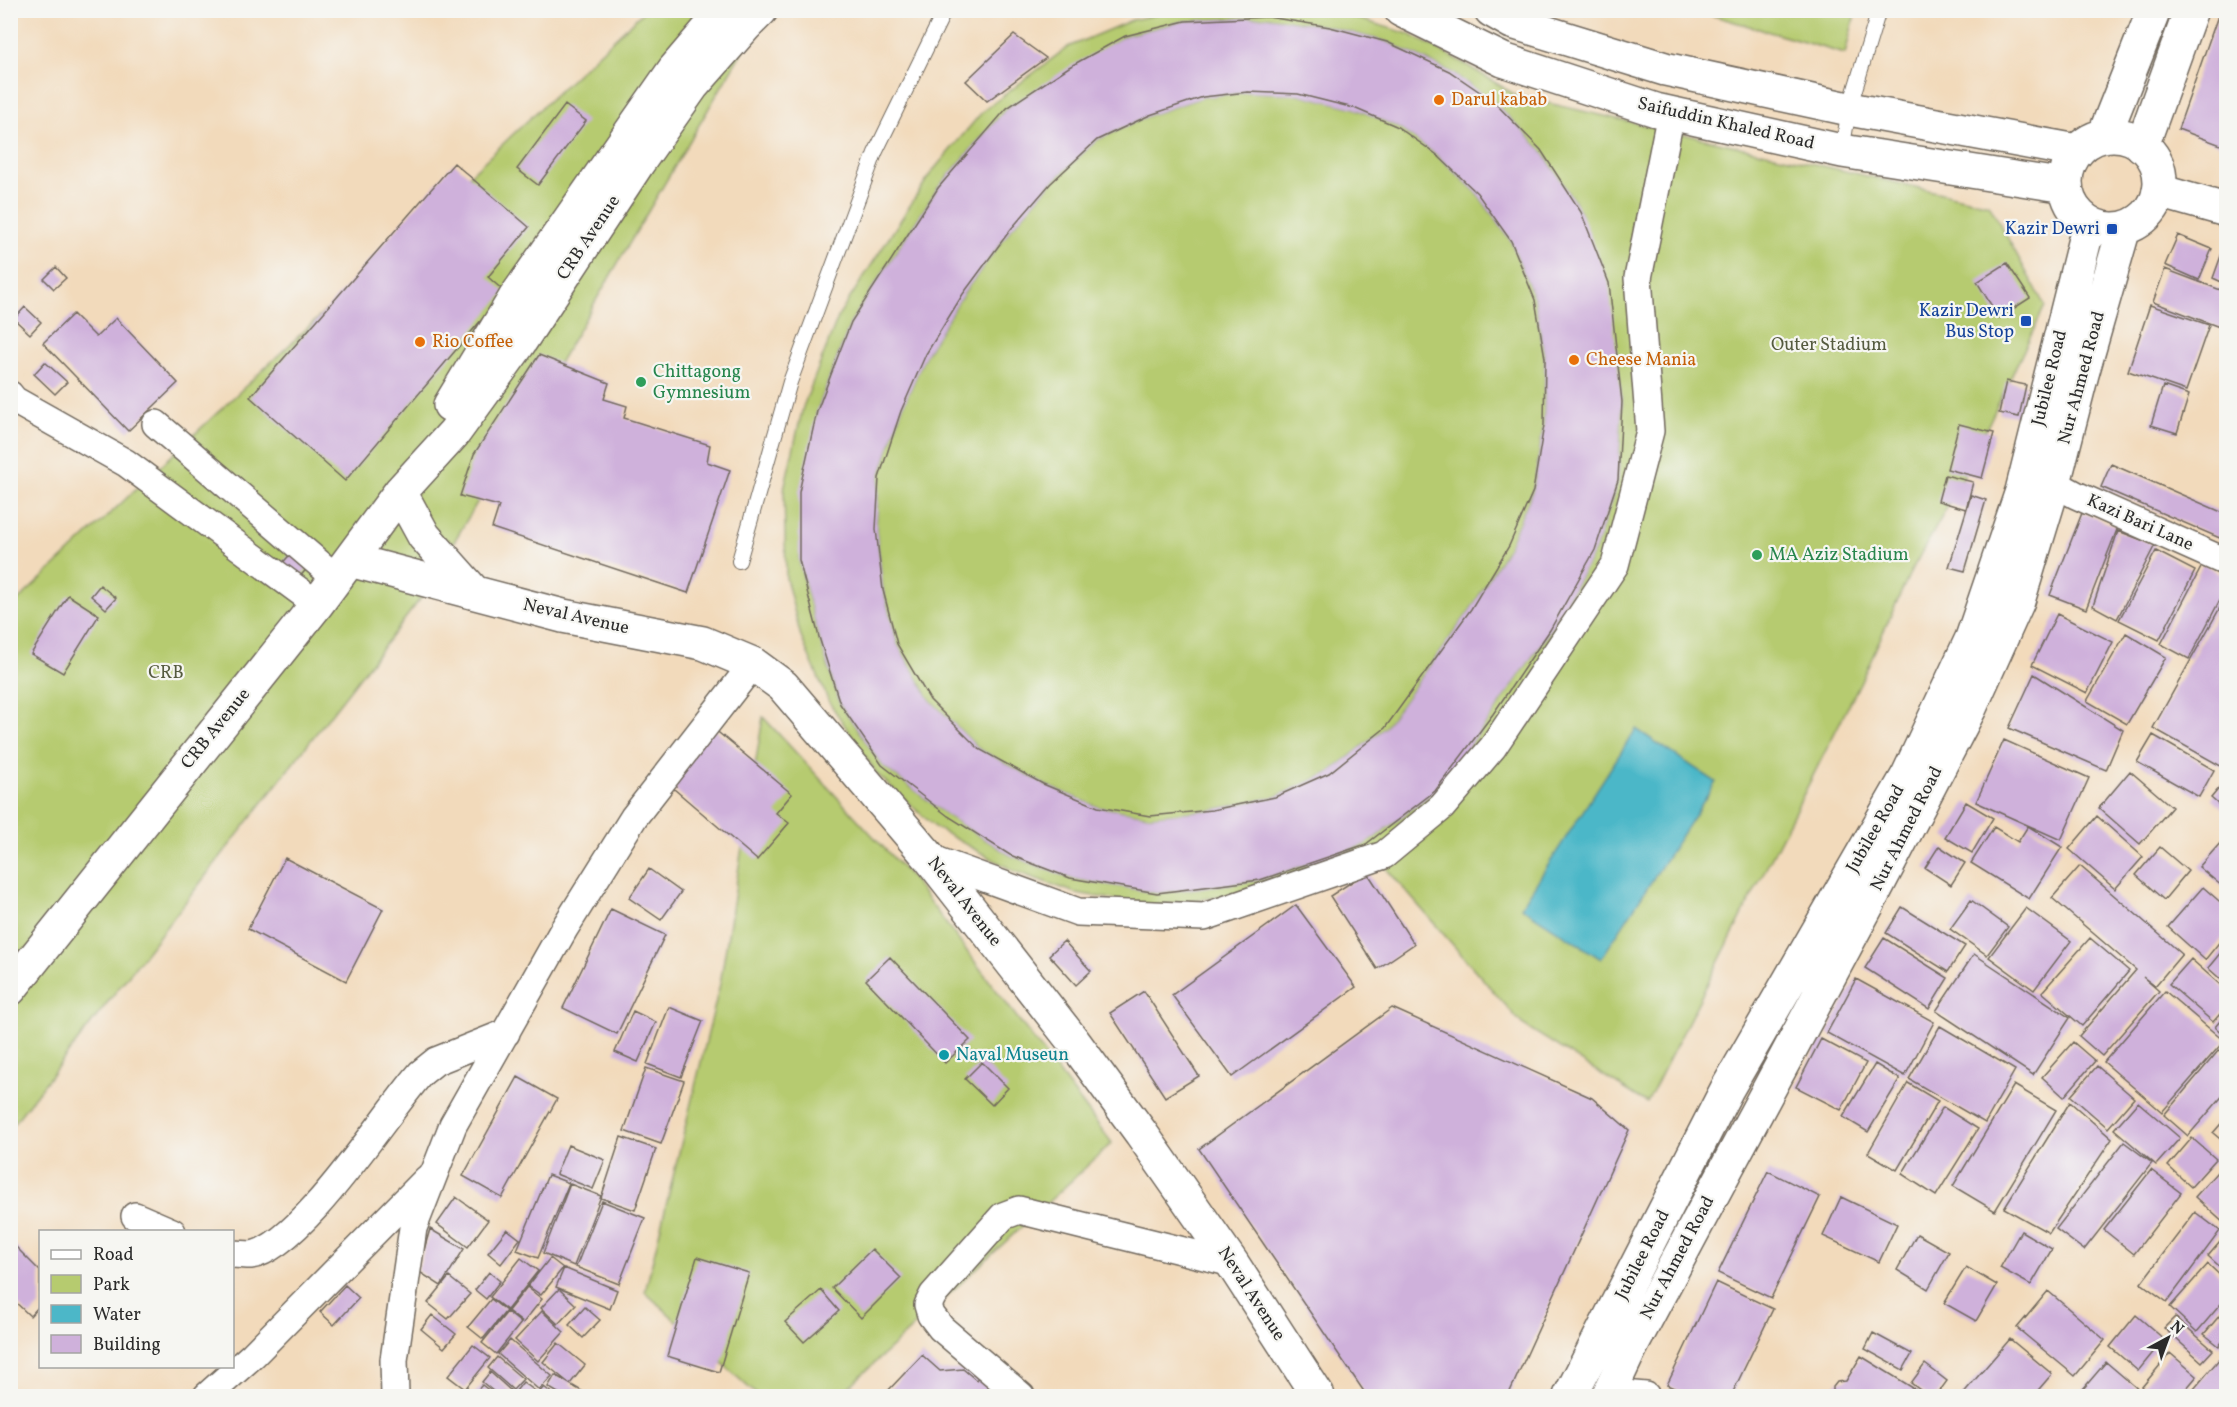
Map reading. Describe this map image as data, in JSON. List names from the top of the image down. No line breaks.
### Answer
{"streets":{"main road":["Saifuddin Khaled Road","CRB Avenue","Jubilee Road","Nur Ahmed Road","Neval Avenue"],"street":["Kazi Bari Lane"]},"crossings":[["Saifuddin Khaled Road","Jubilee Road"],["Saifuddin Khaled Road","Nur Ahmed Road"],["CRB Avenue","Neval Avenue"],["Jubilee Road","Nur Ahmed Road"],["Nur Ahmed Road","Kazi Bari Lane"]],"parks":["Outer Stadium","CRB"],"places":{"other":["Darul kabab","Rio Coffee","Cheese Mania","Chittagong Gymnesium","MA Aziz Stadium","Naval Museun"],"transit":["Kazir Dewri","Kazir Dewri Bus Stop"]},"legend":["Road","Park","Water","Building"],"north":"top right"}
